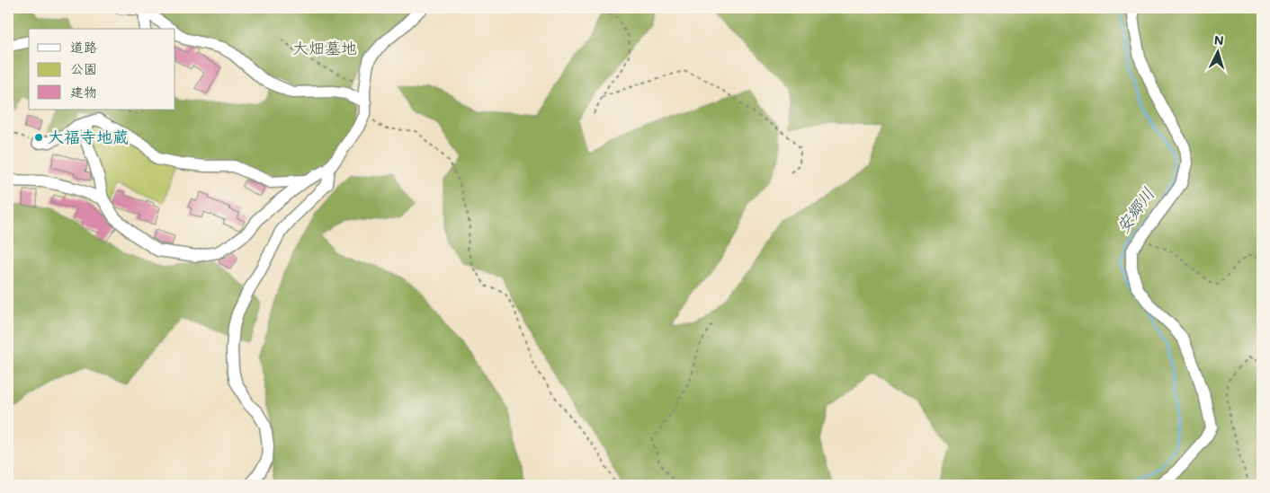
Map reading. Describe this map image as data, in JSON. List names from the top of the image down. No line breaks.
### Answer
{"water":["安郷川"],"parks":["大畑墓地"],"places":["大福寺地蔵"],"legend":["道路","公園","建物"],"north":"top"}
